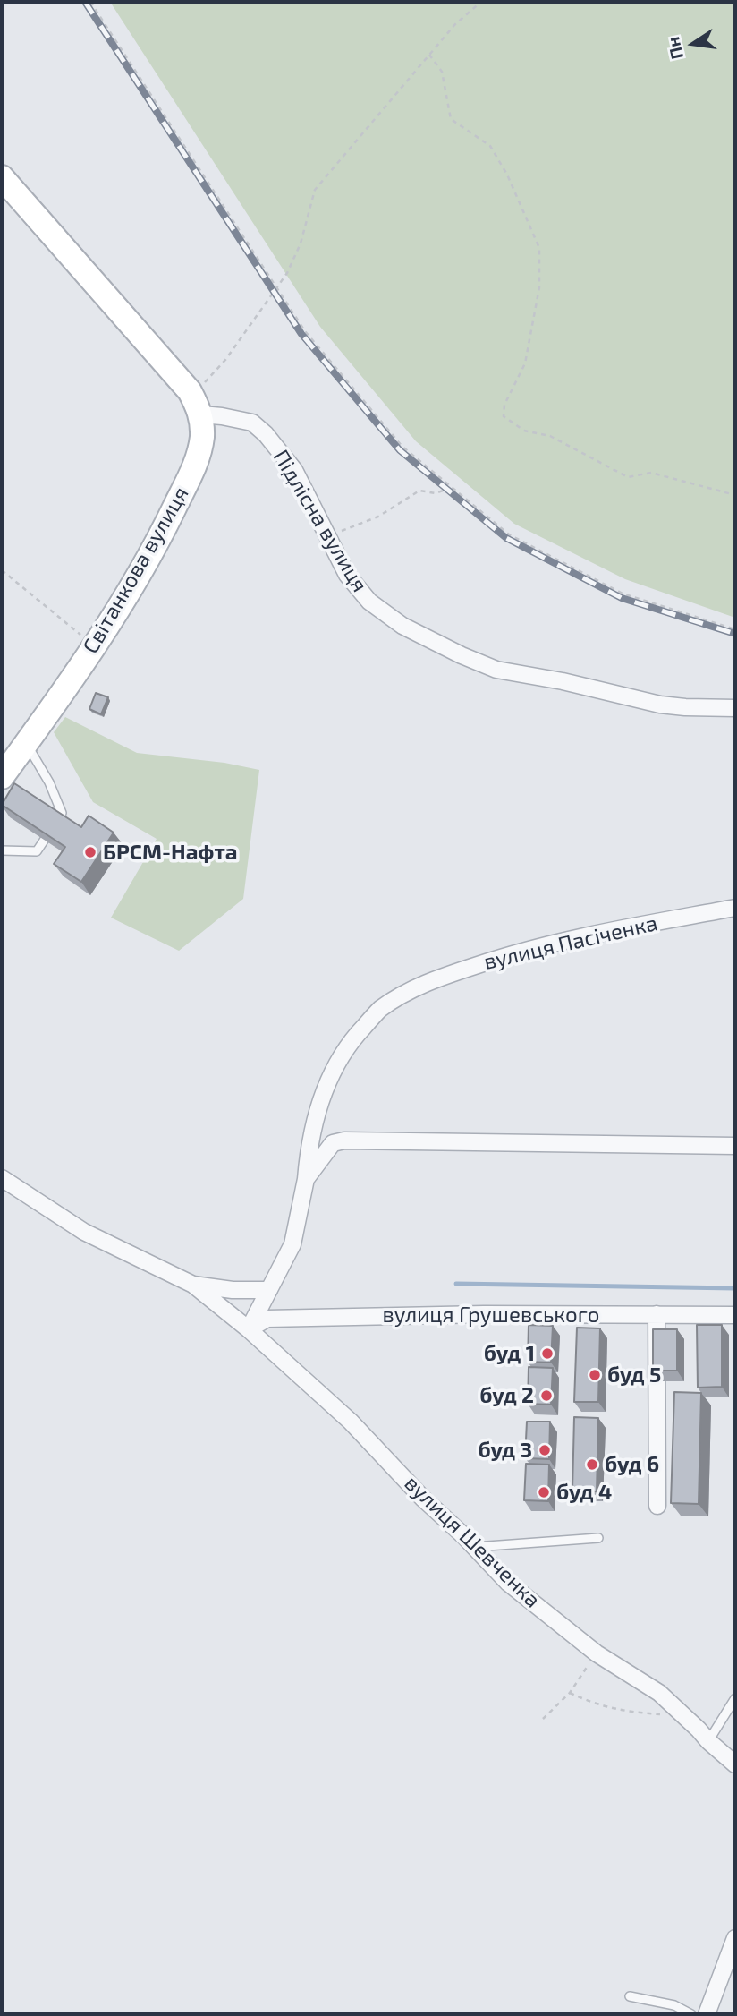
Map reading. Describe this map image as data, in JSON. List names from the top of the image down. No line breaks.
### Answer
{"streets":{"main road":["Світанкова вулиця"],"street":["Підлісна вулиця","вулиця Пасіченка","вулиця Грушевського","вулиця Шевченка"]},"crossings":[["Підлісна вулиця","Світанкова вулиця"],["вулиця Пасіченка","вулиця Грушевського"],["вулиця Пасіченка","вулиця Шевченка"],["вулиця Грушевського","вулиця Шевченка"]],"places":["БРСМ-Нафта","буд 1","буд 5","буд 2","буд 3","буд 6","буд 4"],"north":"left"}
